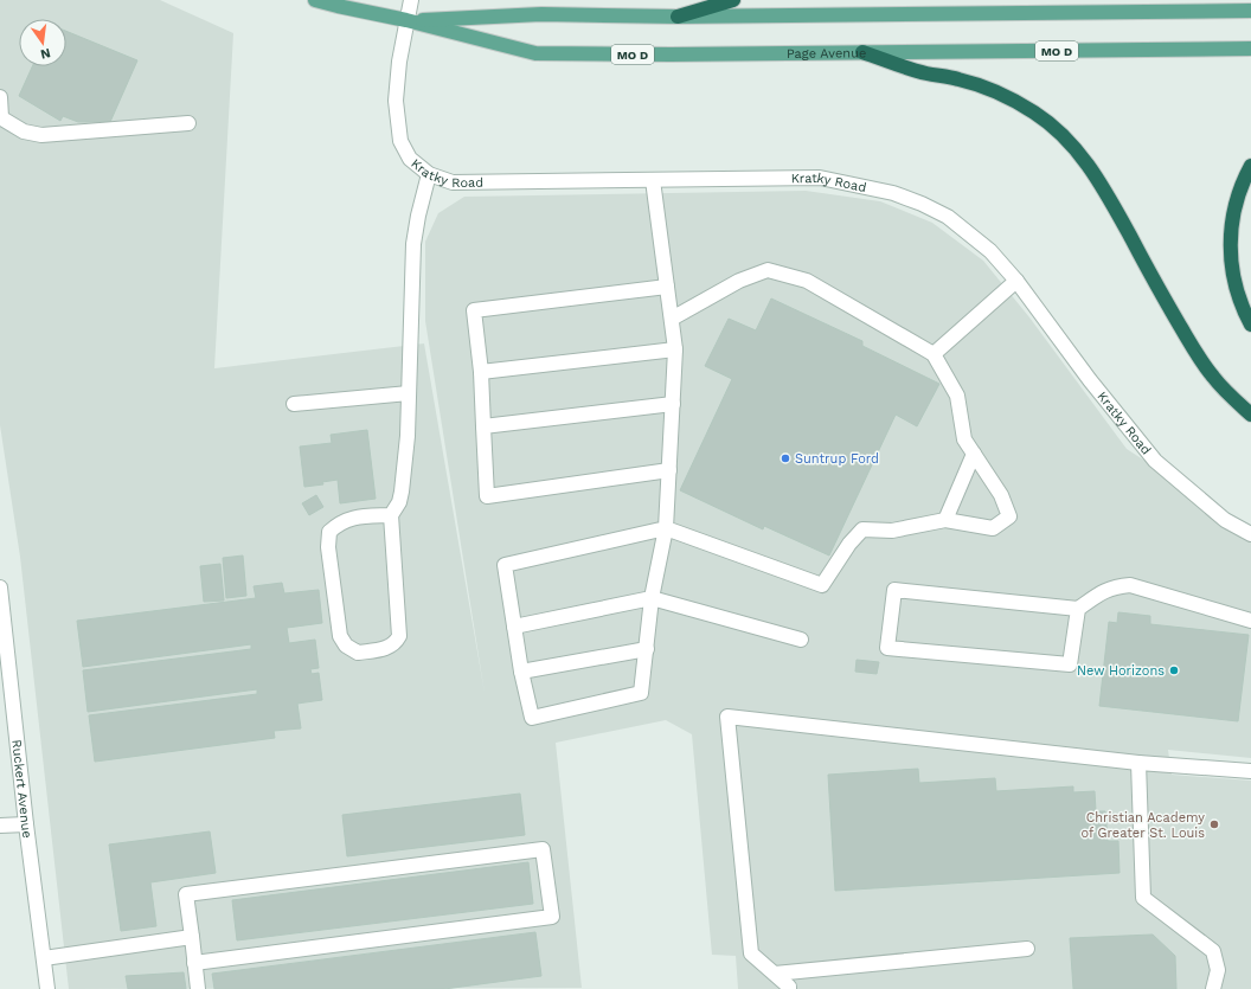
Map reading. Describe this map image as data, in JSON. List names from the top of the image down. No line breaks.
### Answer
{"streets":{"main road":["MO D","Page Avenue"],"street":["Kratky Road","Ruckert Avenue"]},"crossings":[["Page Avenue","Kratky Road"]],"places":["Suntrup Ford","New Horizons","Christian Academy of Greater St. Louis"],"north":"bottom"}
